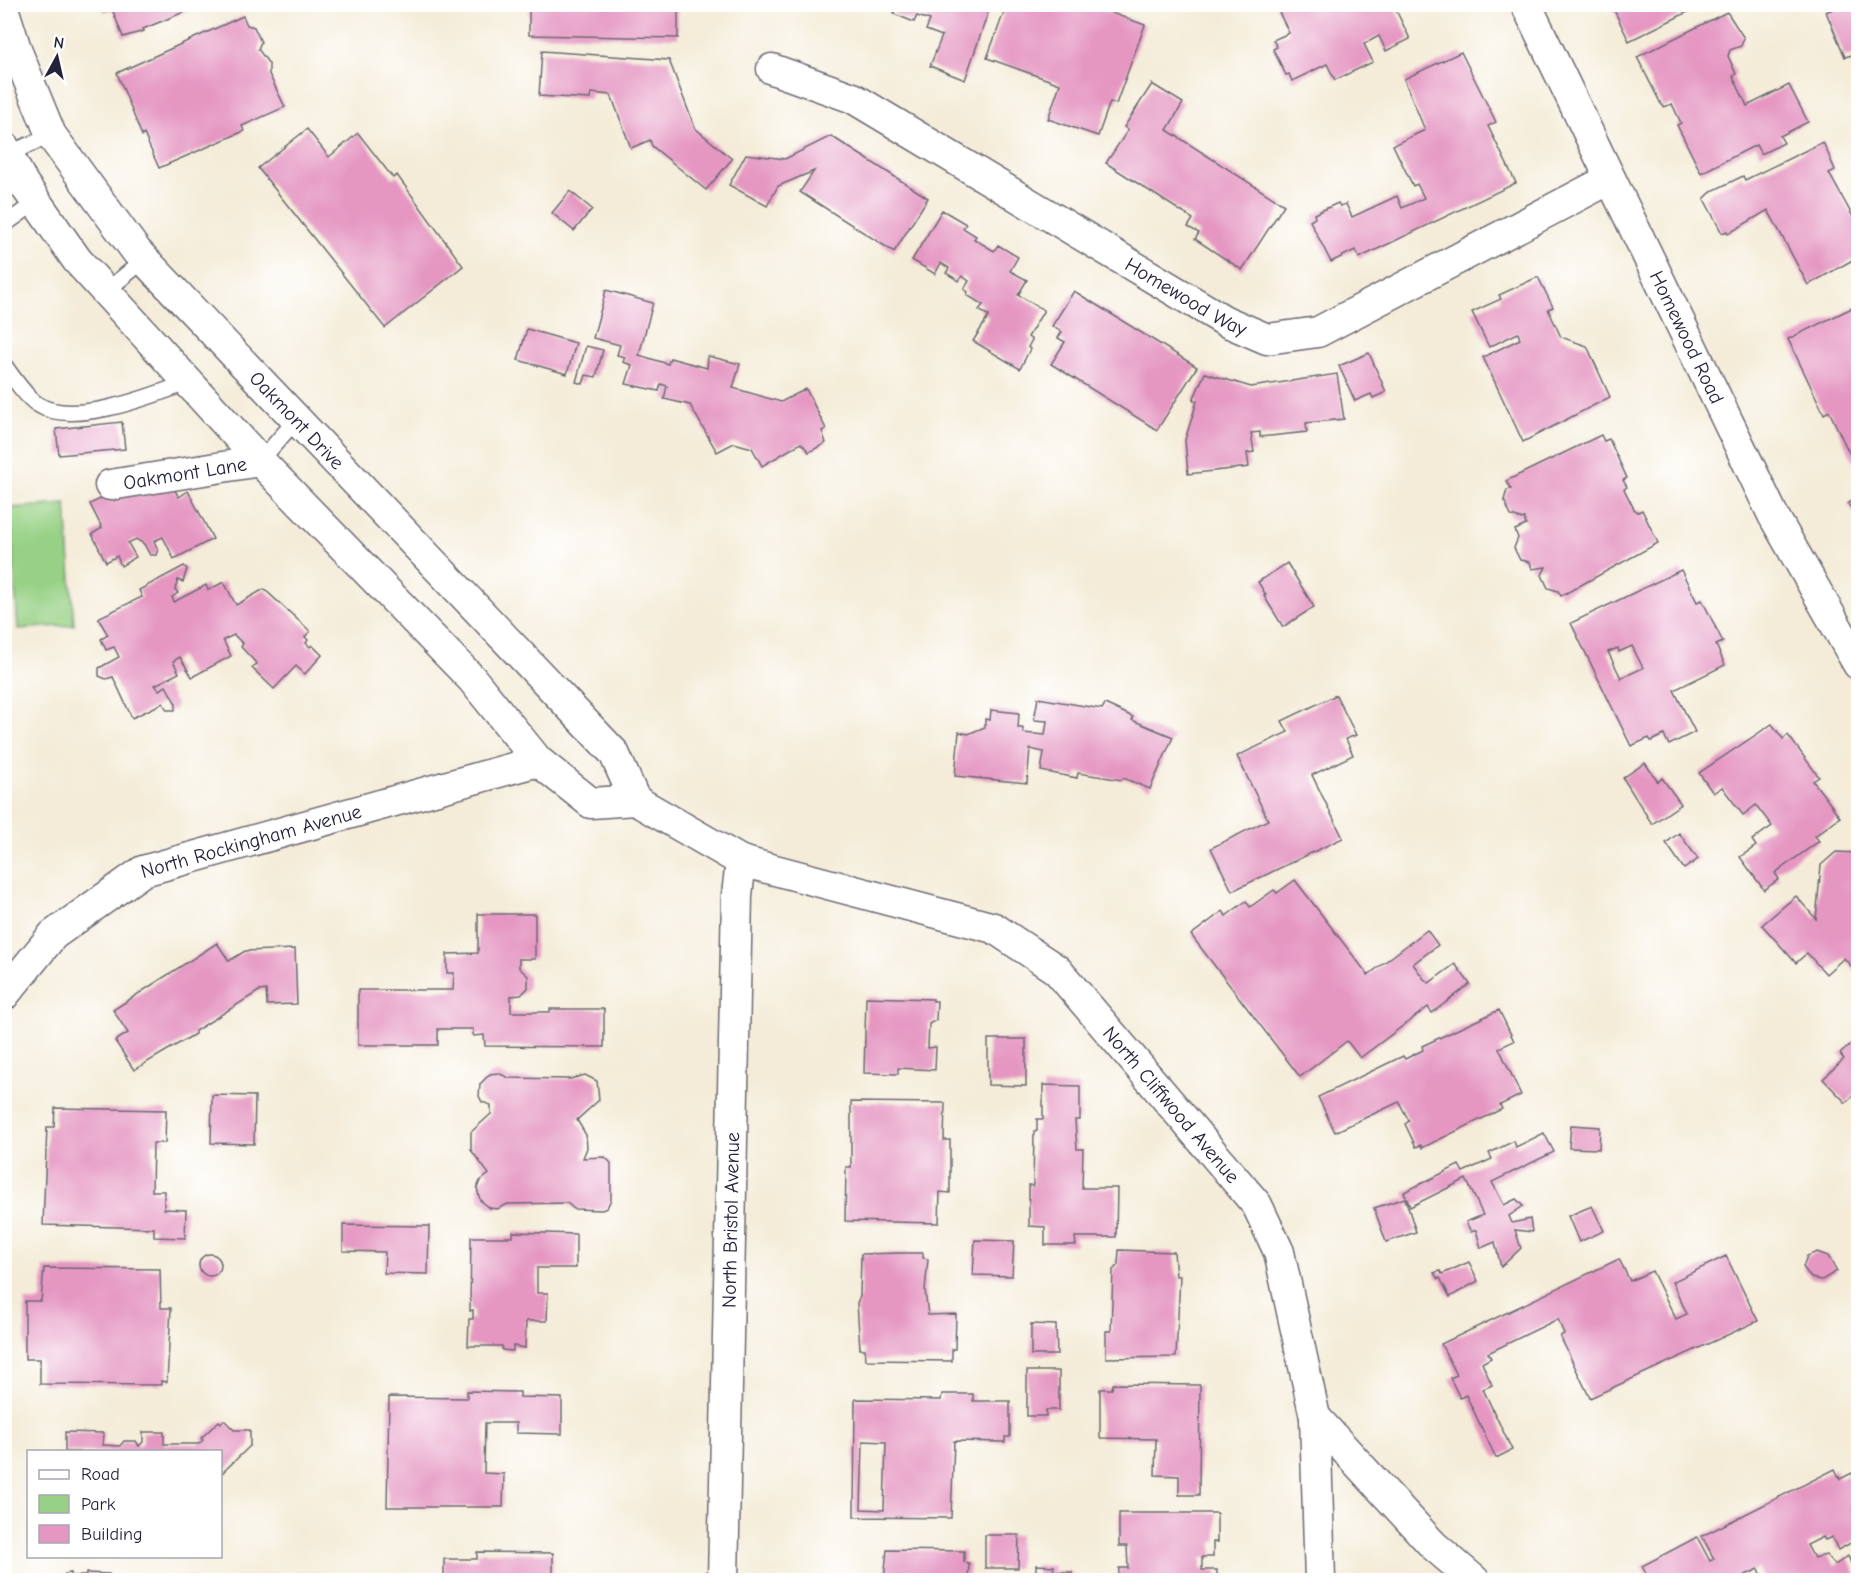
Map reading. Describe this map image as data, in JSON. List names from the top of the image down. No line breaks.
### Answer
{"streets":{"street":["Homewood Way","Homewood Road","Oakmont Drive","Oakmont Lane","North Rockingham Avenue","North Cliffwood Avenue","North Bristol Avenue"]},"crossings":[["Homewood Way","Homewood Road"],["North Cliffwood Avenue","North Bristol Avenue"]],"legend":["Road","Park","Building"],"north":"top"}
